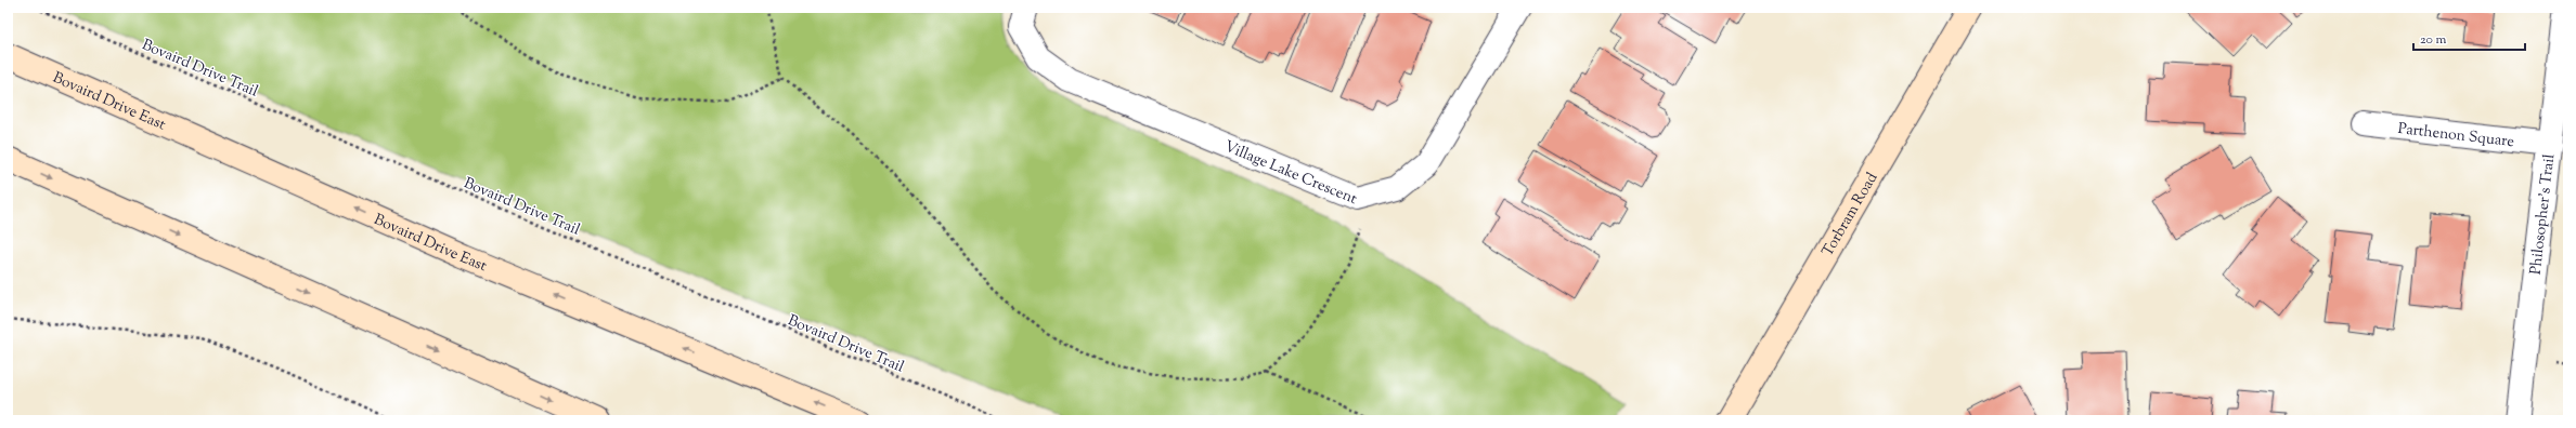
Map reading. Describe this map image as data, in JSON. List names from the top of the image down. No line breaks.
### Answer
{"streets":{"main road":["Bovaird Drive East","Torbram Road"],"street":["Parthenon Square","Village Lake Crescent","Philosopher's Trail"],"path":["Bovaird Drive Trail"]},"crossings":[["Parthenon Square","Philosopher's Trail"]],"scale_bar":"20 m"}
